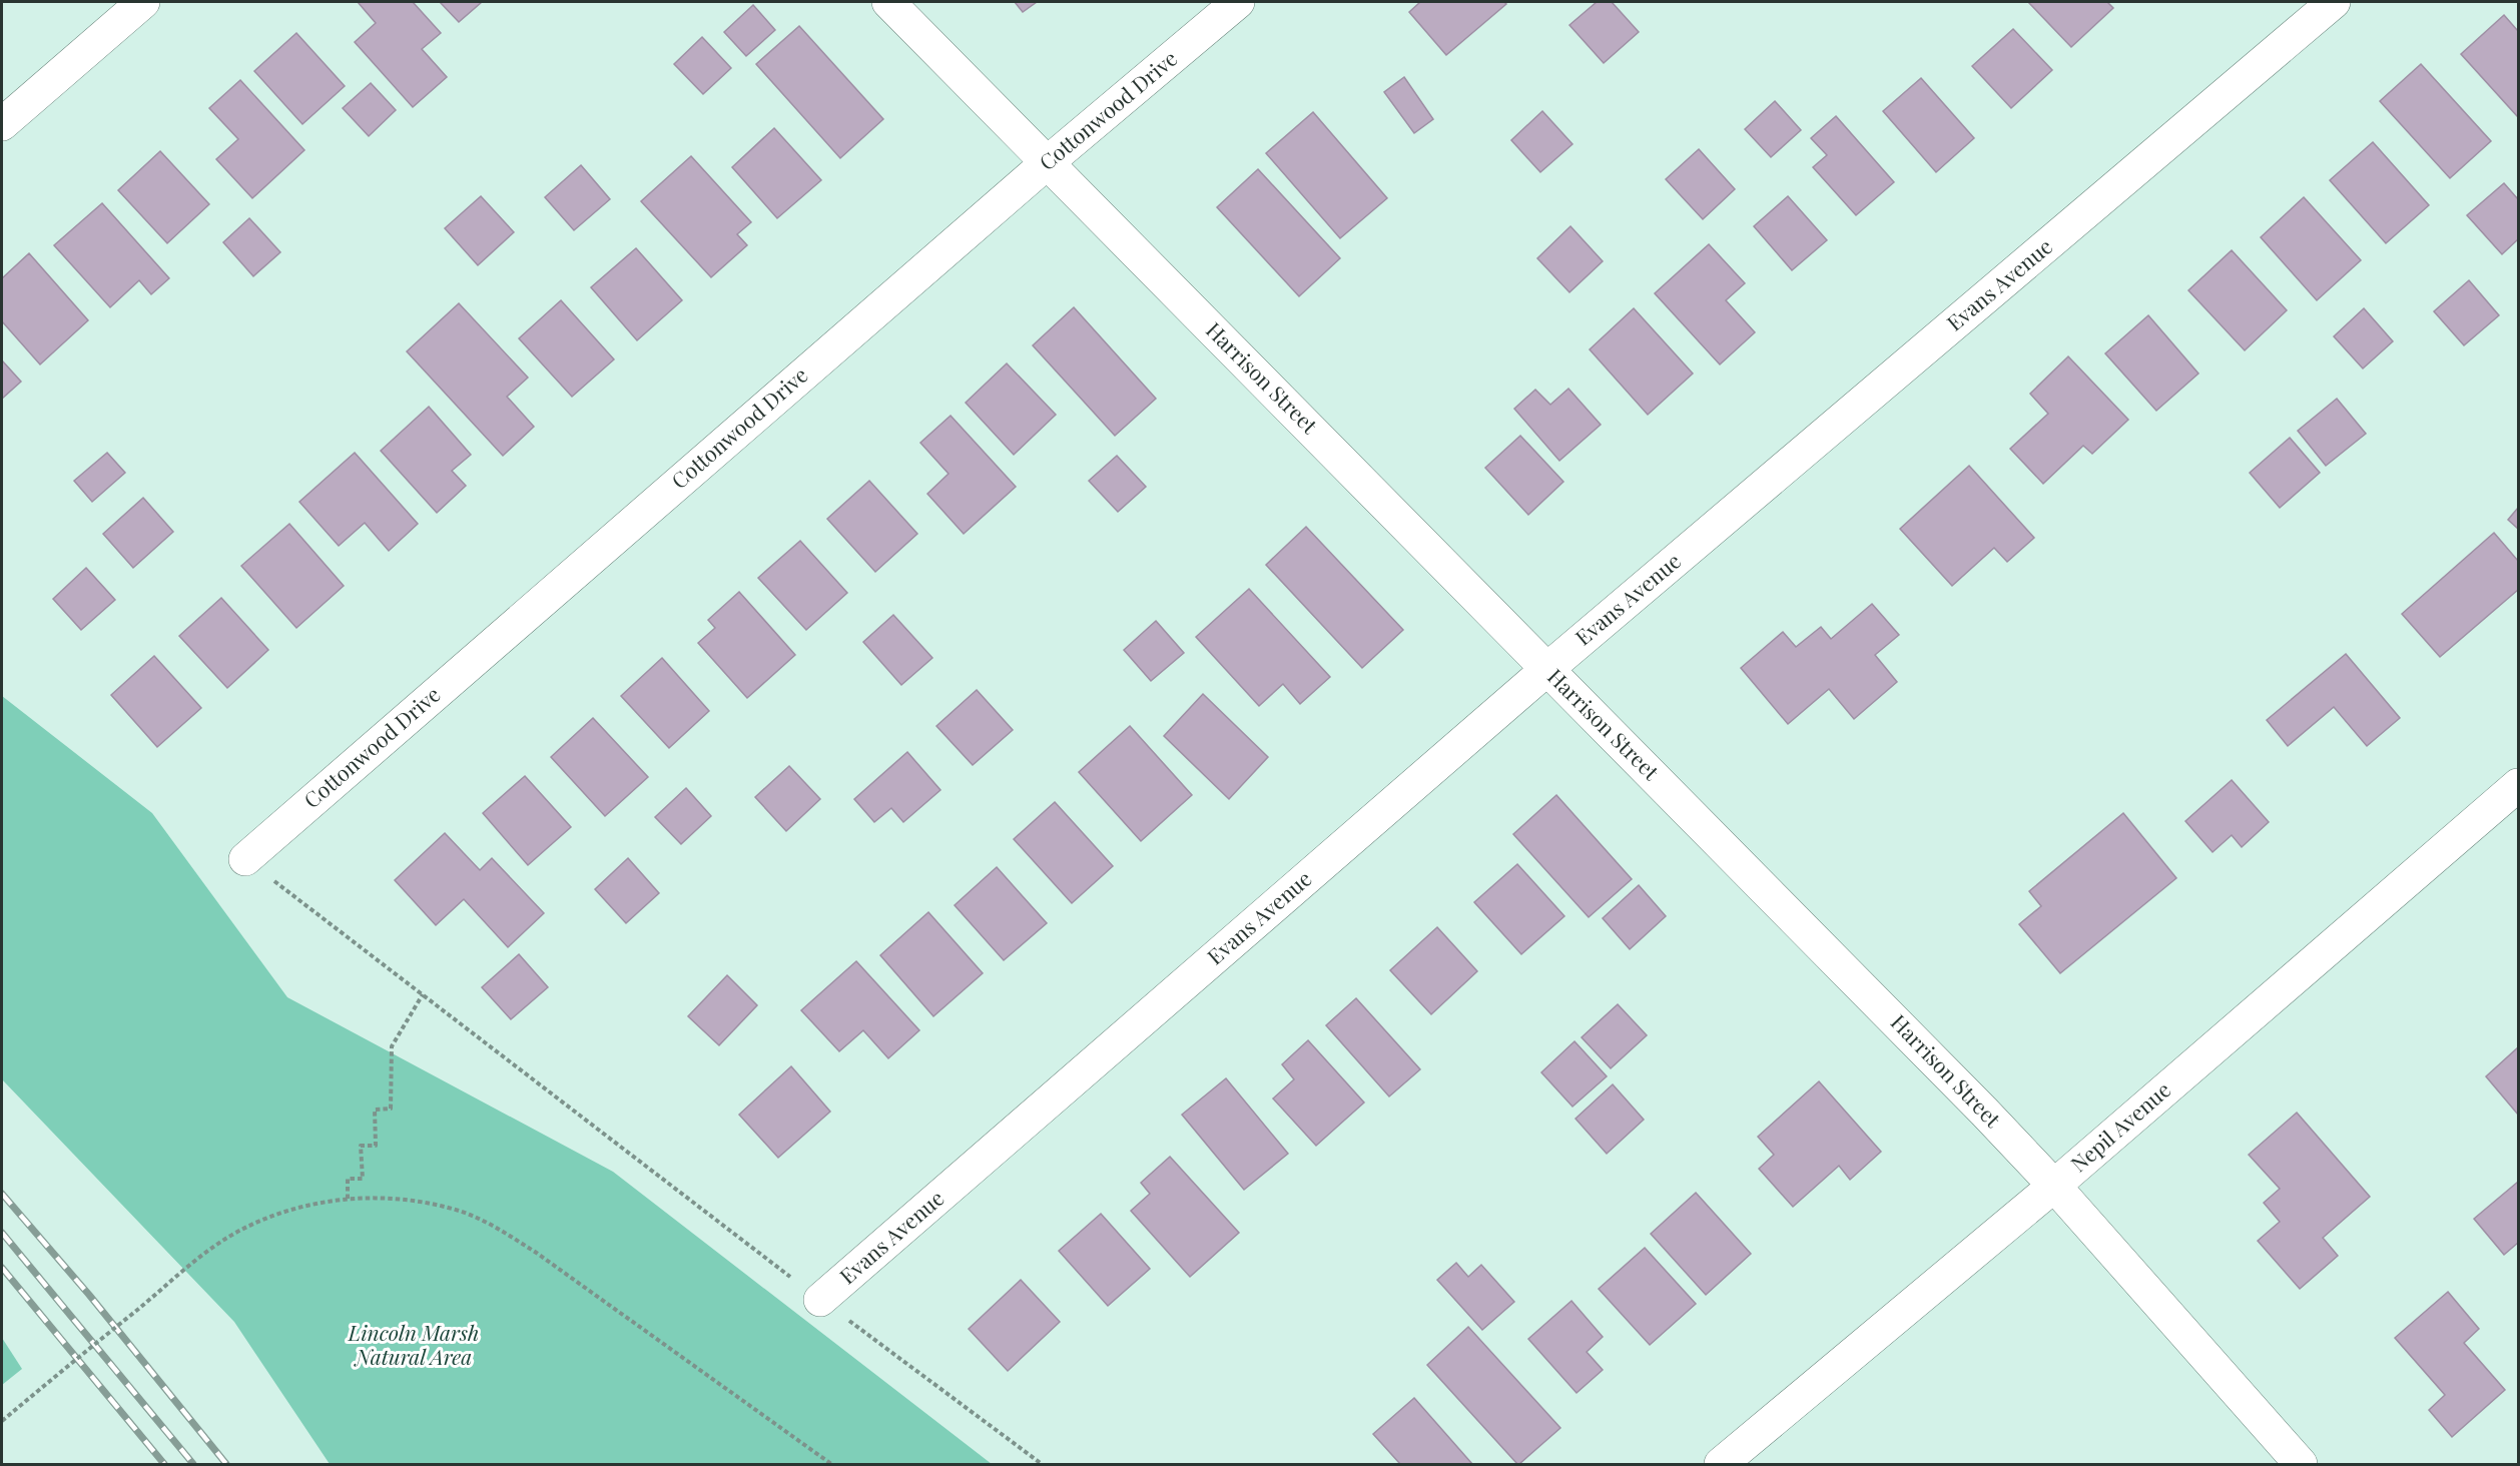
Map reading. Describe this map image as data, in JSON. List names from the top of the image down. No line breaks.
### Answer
{"streets":{"street":["Cottonwood Drive","Evans Avenue","Harrison Street","Nepil Avenue"]},"crossings":[["Cottonwood Drive","Harrison Street"],["Evans Avenue","Harrison Street"],["Harrison Street","Nepil Avenue"]],"parks":["Lincoln Marsh Natural Area"]}
